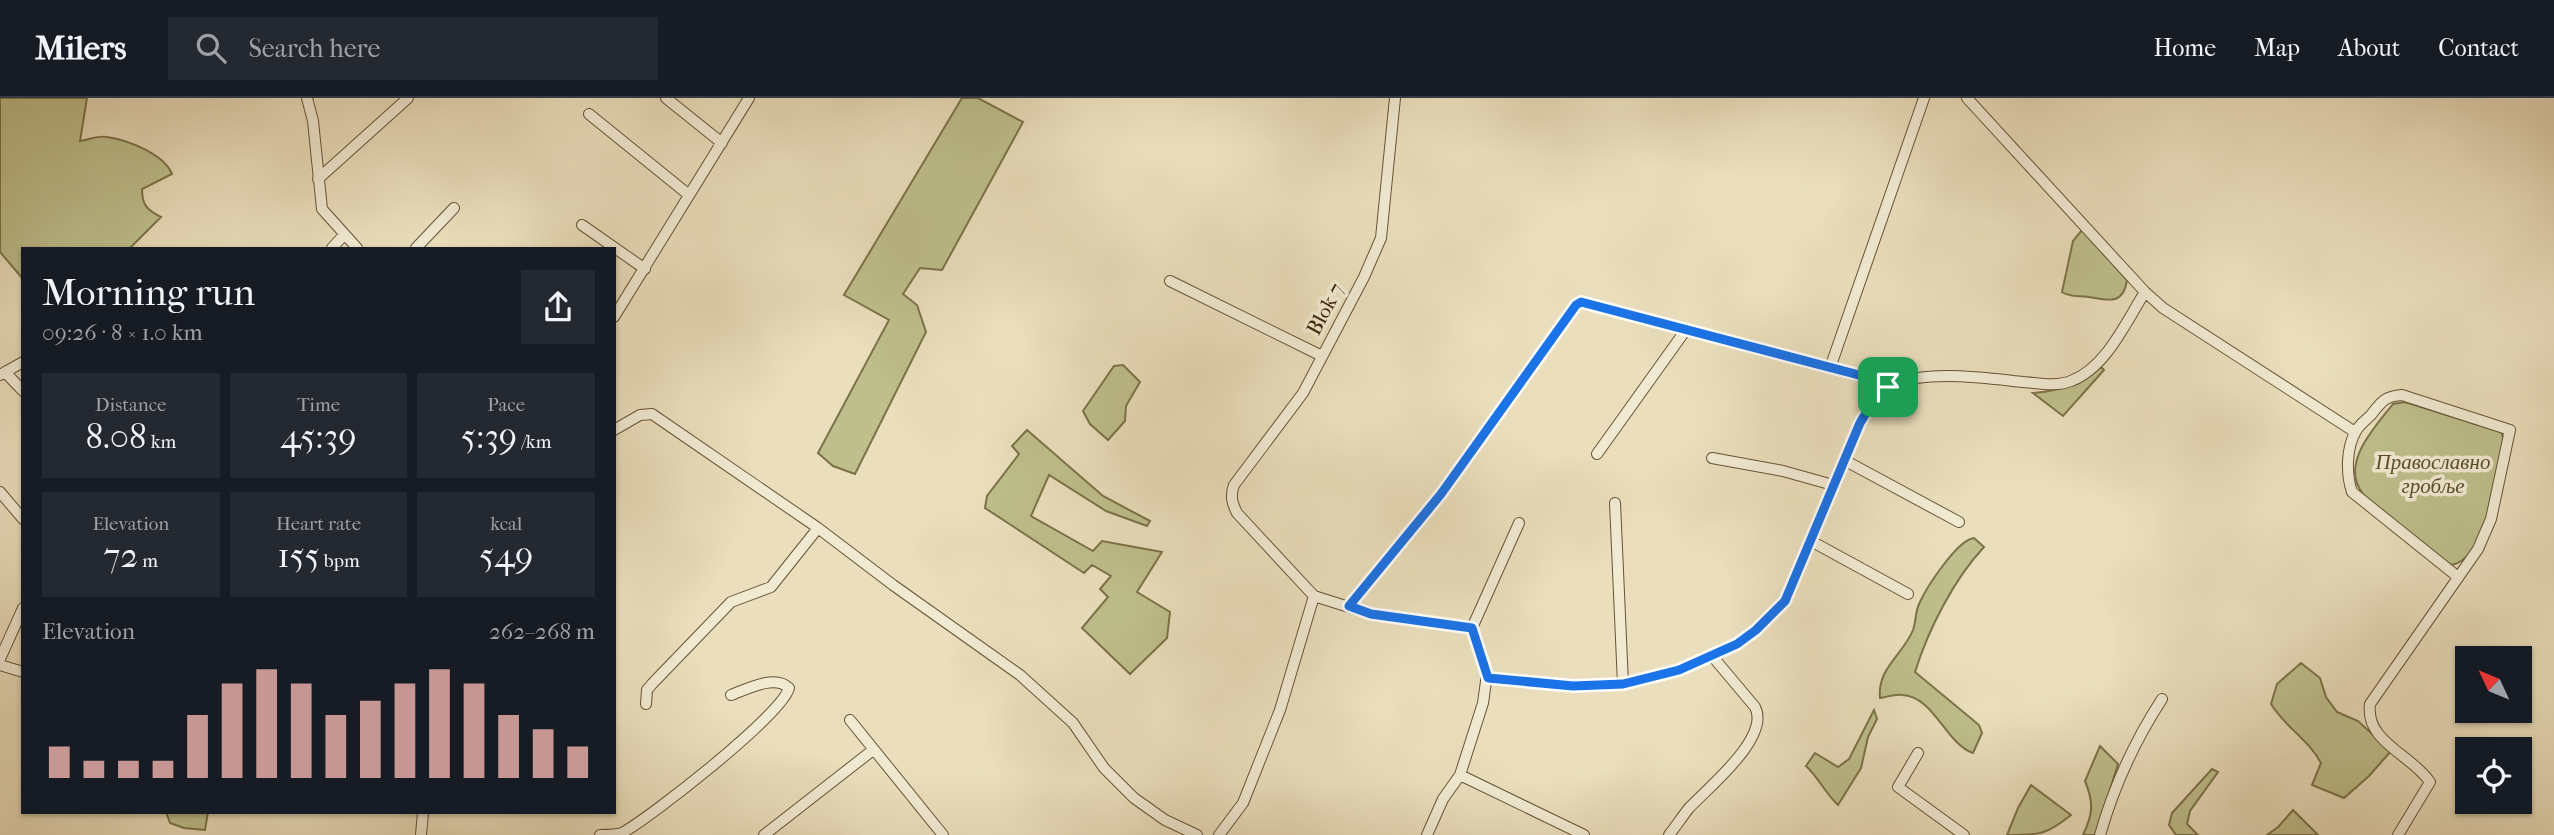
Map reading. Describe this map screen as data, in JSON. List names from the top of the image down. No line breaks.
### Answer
{"streets":{"street":["Blok 7"]},"parks":["Православно гробље"],"north":"top left","page":{"header":"Milers","search":"Search here","nav":["Home","Map","About","Contact"],"heading":["Morning run","09:26 · 8 × 1.0 km"],"stats":[["Distance","8.08 km"],["Time","45:39"],["Pace","5:39 /km"],["Elevation","72 m"],["Heart rate","155 bpm"],["kcal","549"]],"chart":["Elevation","262–268 m"]}}
